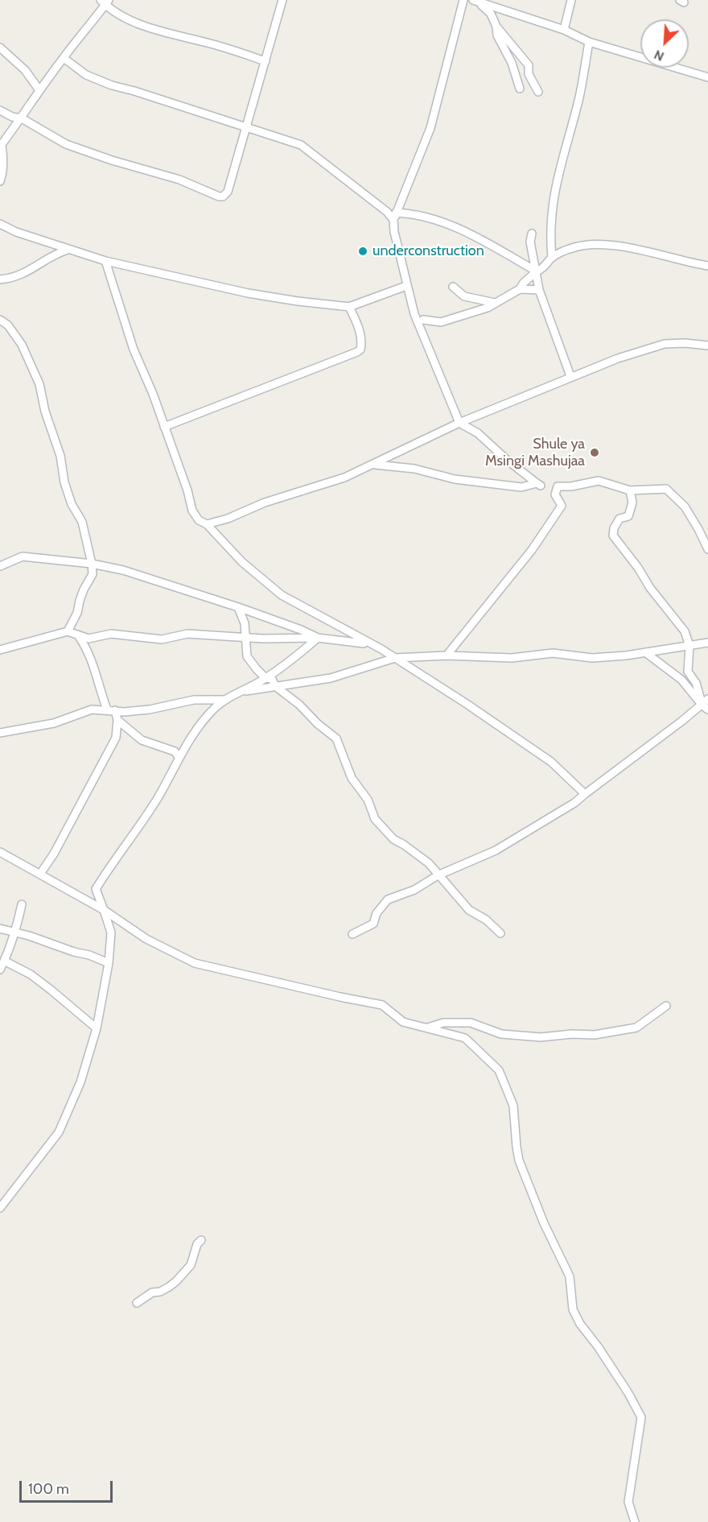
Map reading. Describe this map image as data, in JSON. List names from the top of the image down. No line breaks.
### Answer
{"places":["underconstruction","Shule ya Msingi Mashujaa"],"scale_bar":"100 m","north":"bottom left"}
